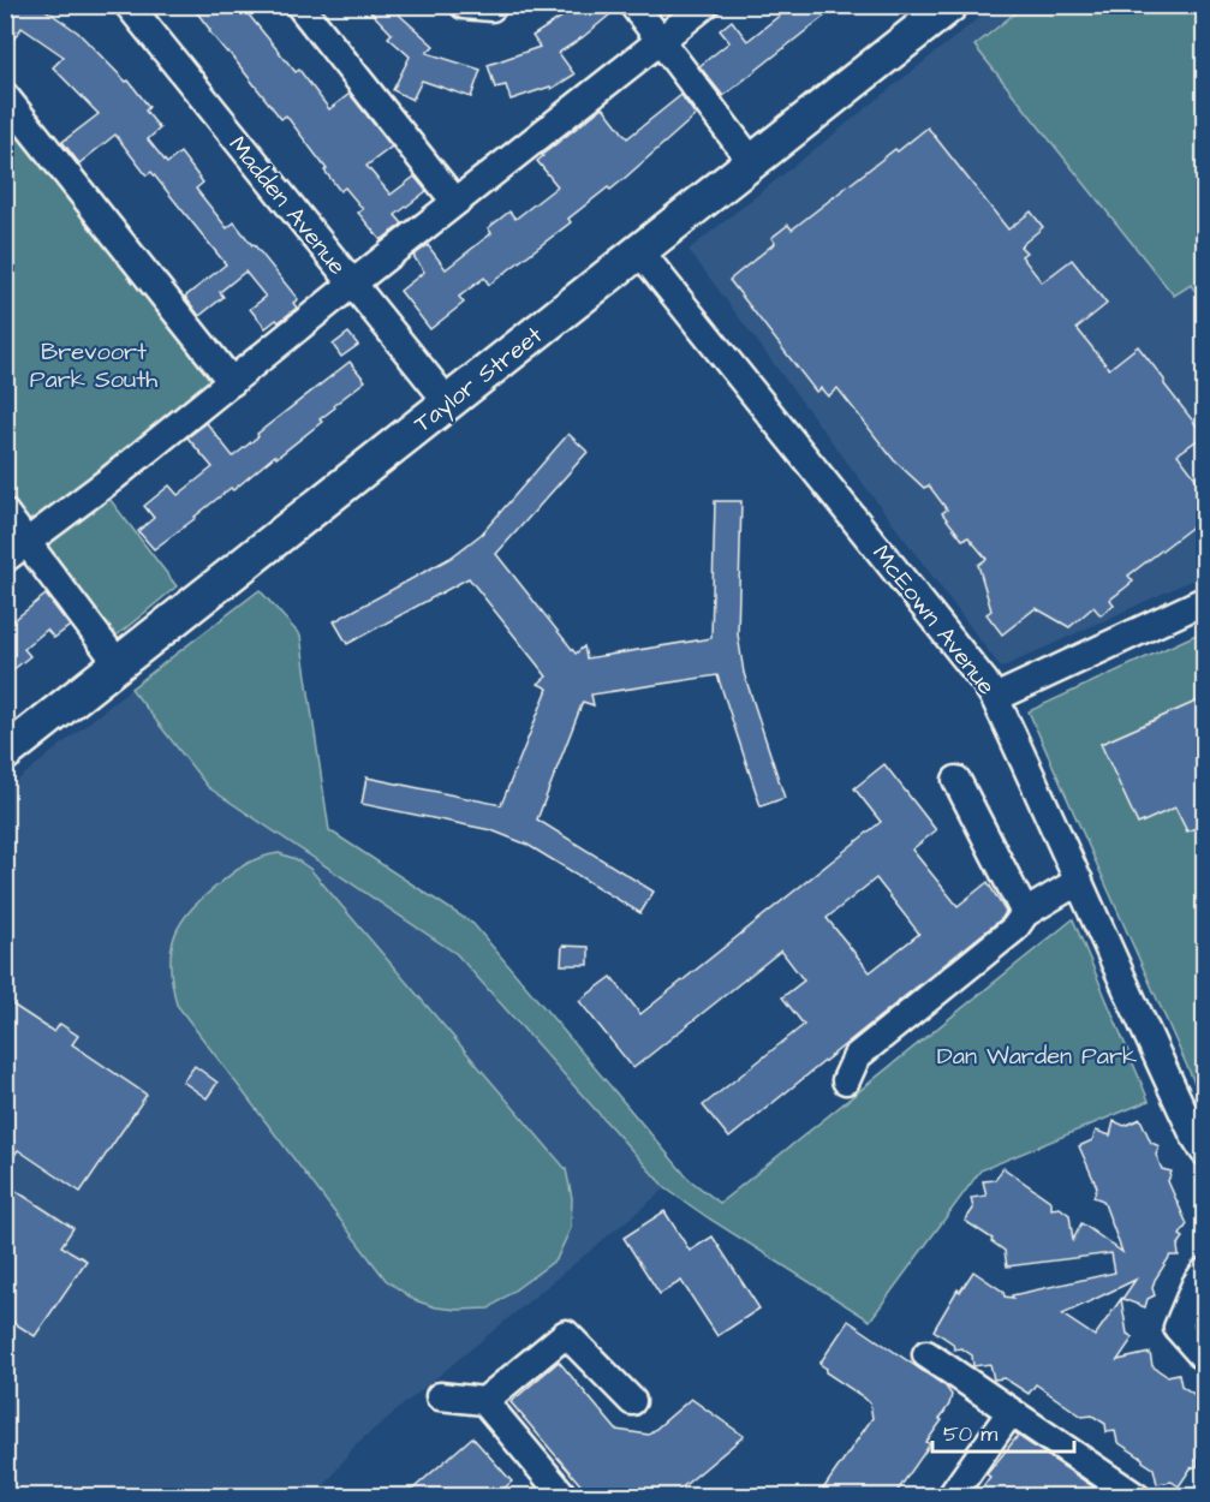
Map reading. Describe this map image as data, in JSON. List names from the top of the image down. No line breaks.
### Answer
{"streets":{"main road":["Taylor Street"],"street":["Madden Avenue","McEown Avenue"]},"crossings":[["Madden Avenue","Taylor Street"],["Taylor Street","McEown Avenue"]],"parks":["Brevoort Park South","Dan Warden Park"],"scale_bar":"50 m"}
